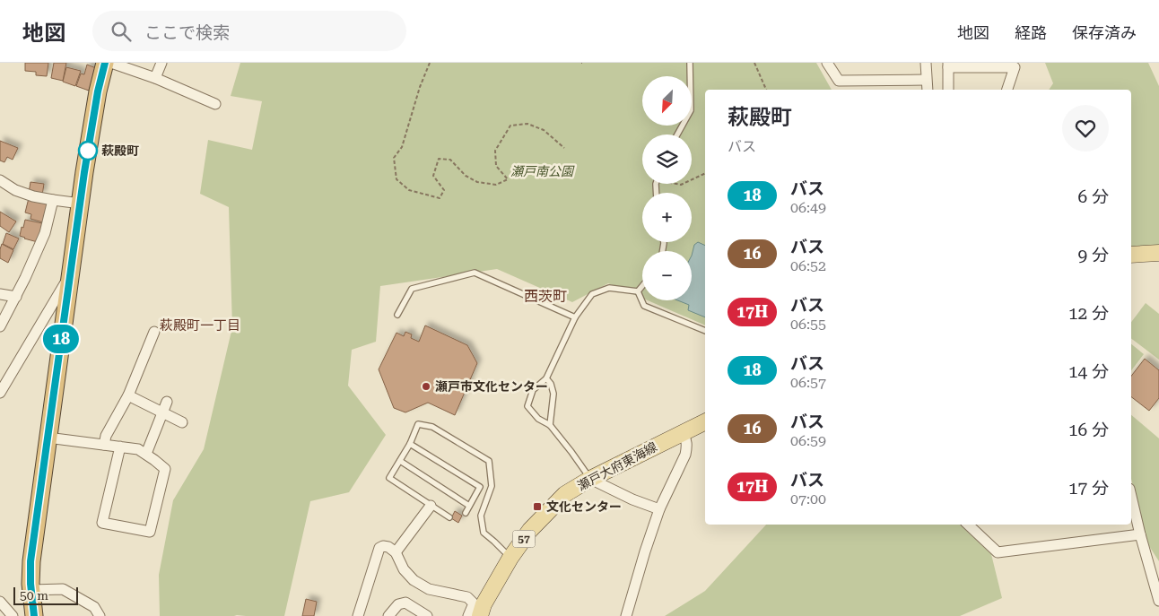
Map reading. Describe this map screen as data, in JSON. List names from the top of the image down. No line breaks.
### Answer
{"streets":{"main road":["瀬戸大府東海線","57"]},"districts":["西茨町","萩殿町一丁目"],"parks":["瀬戸南公園"],"places":{"other":["萩殿町","瀬戸市文化センター"],"transit":["文化センター"]},"lines":["bus line 18"],"scale_bar":"50 m","north":"bottom left","page":{"header":"地図","search":"ここで検索","nav":["地図","経路","保存済み"],"on_map":"18","map_buttons":["+","−"],"heading":["萩殿町","バス"],"list":[{"mark":"18","name":"バス","note":"06:49","value":"6 分"},{"mark":"16","name":"バス","note":"06:52","value":"9 分"},{"mark":"17H","name":"バス","note":"06:55","value":"12 分"},{"mark":"18","name":"バス","note":"06:57","value":"14 分"},{"mark":"16","name":"バス","note":"06:59","value":"16 分"},{"mark":"17H","name":"バス","note":"07:00","value":"17 分"}],"scale":"50 m"}}
